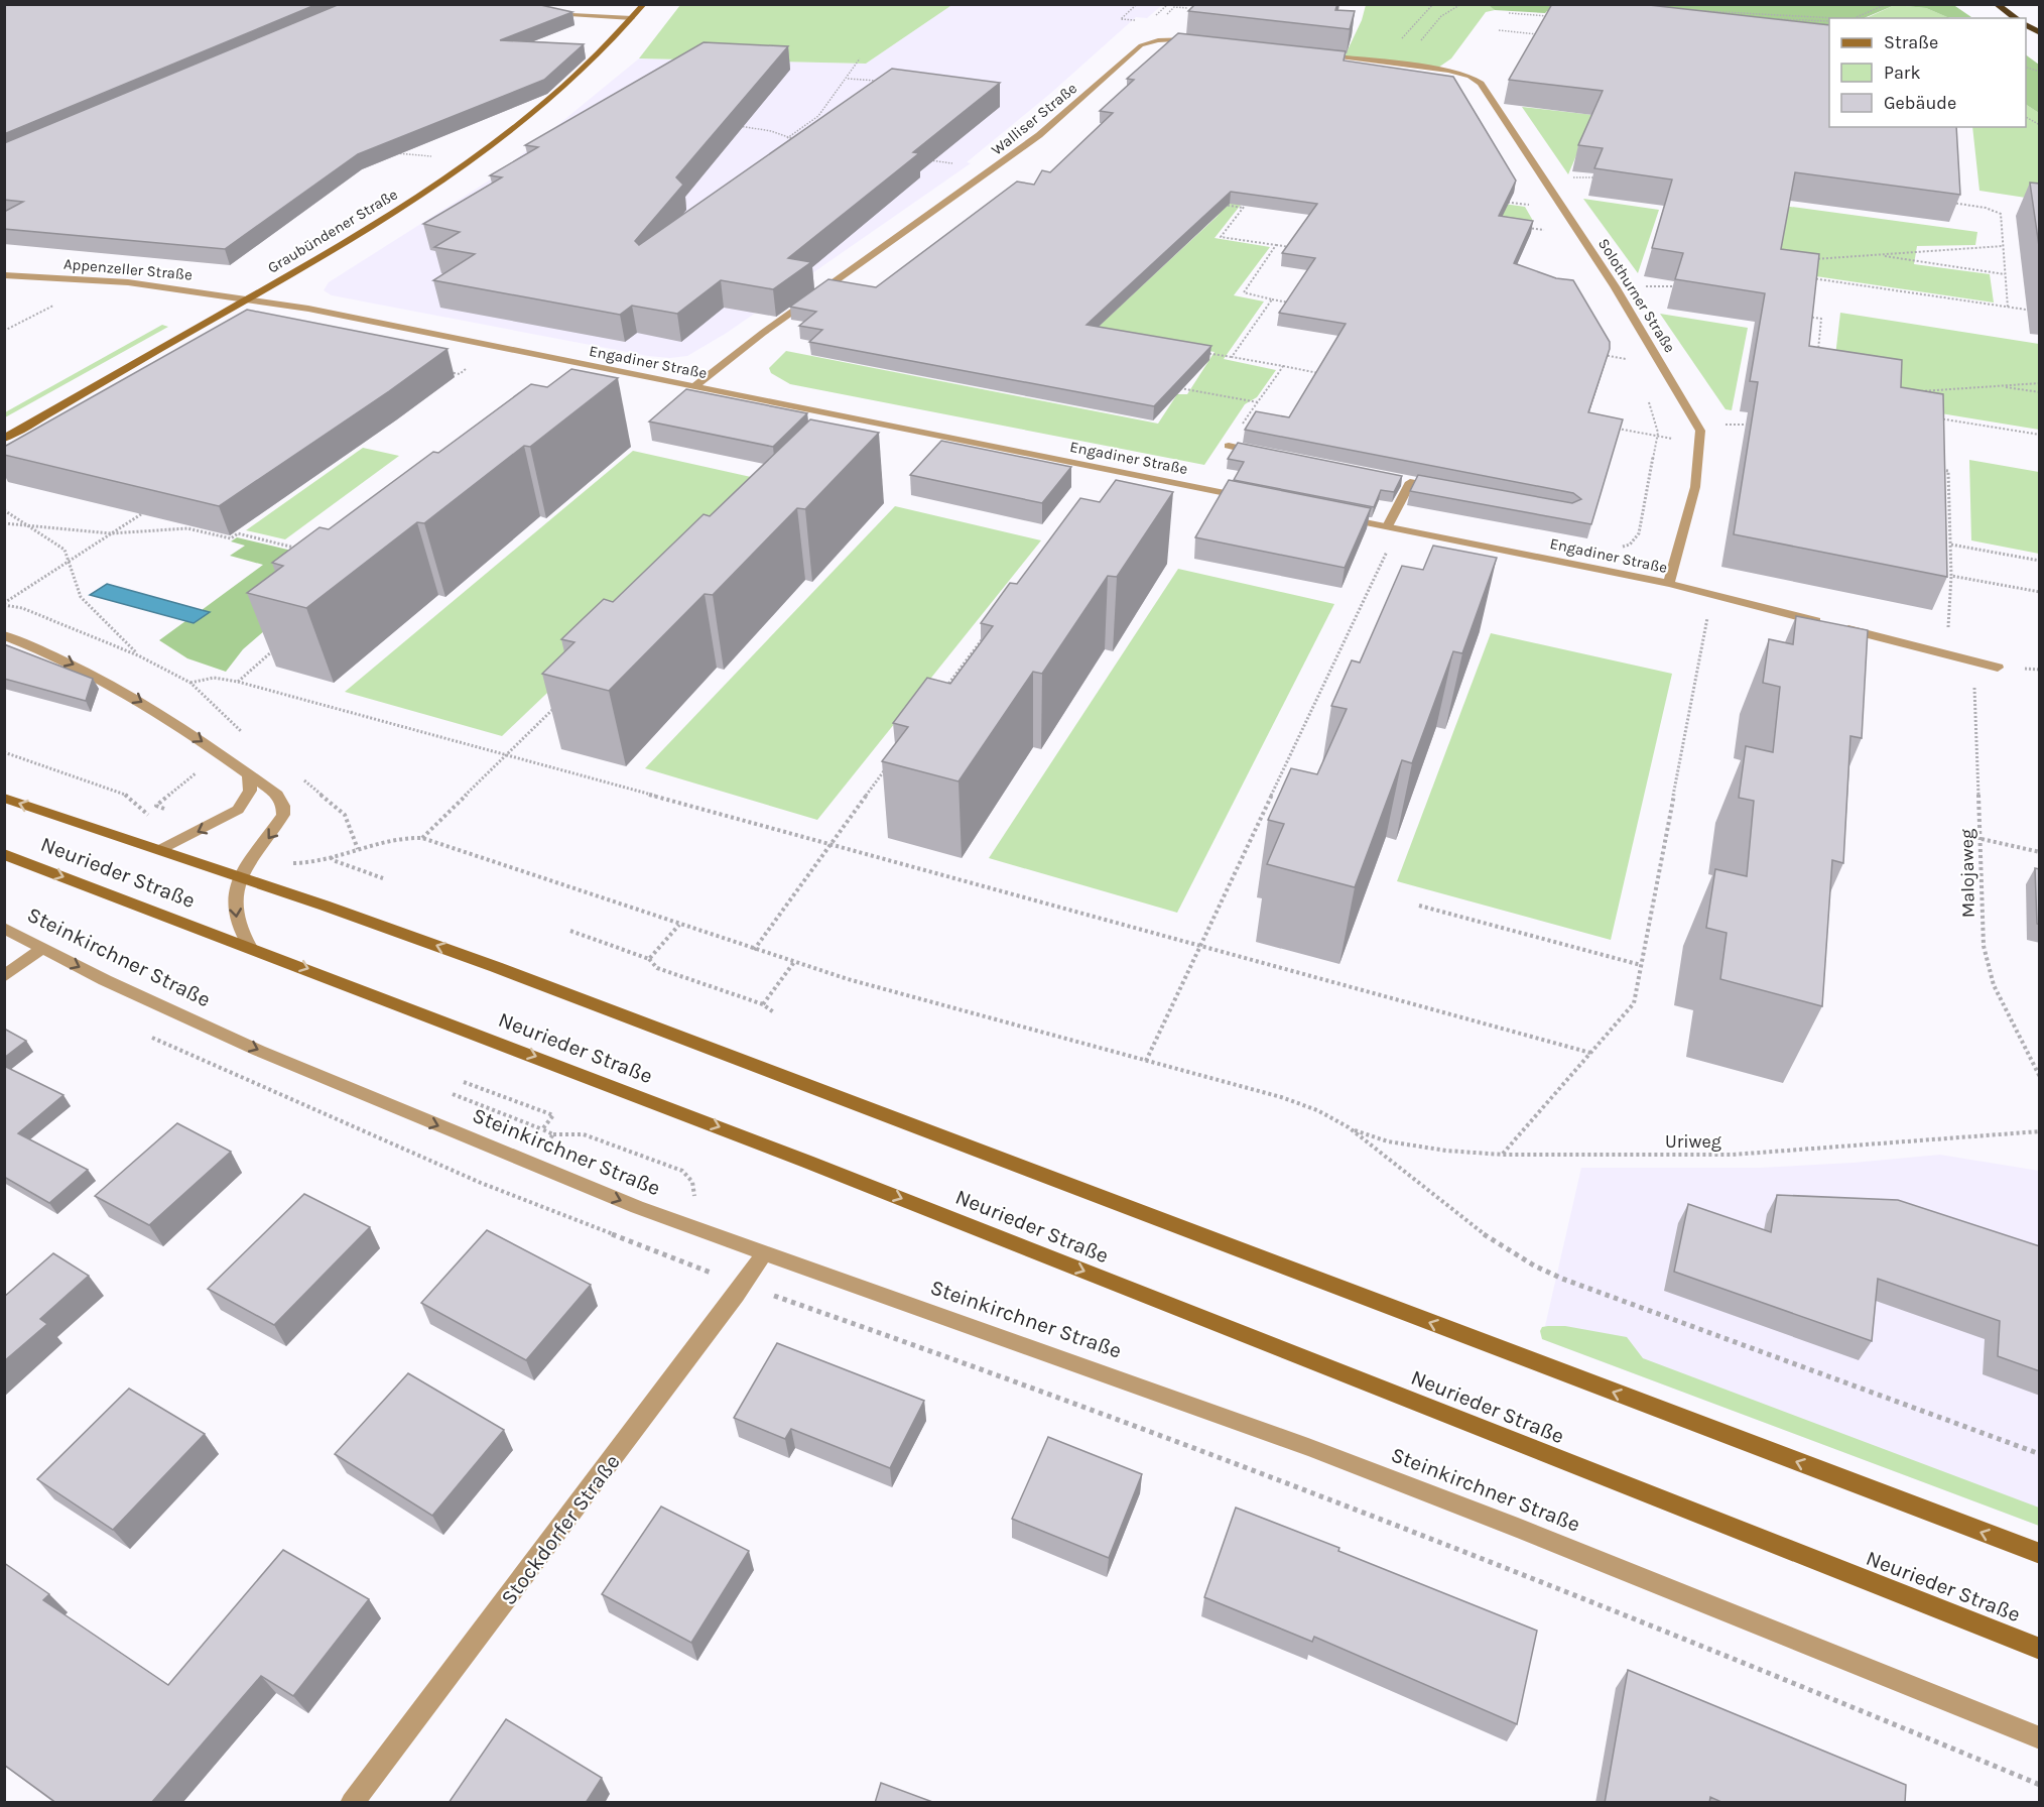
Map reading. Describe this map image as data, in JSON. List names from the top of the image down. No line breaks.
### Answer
{"streets":{"main road":["Graubündener Straße","Neurieder Straße"],"street":["Walliser Straße","Appenzeller Straße","Solothurner Straße","Engadiner Straße","Steinkirchner Straße","Stockdorfer Straße"],"path":["Malojaweg","Uriweg"]},"crossings":[["Walliser Straße","Engadiner Straße"],["Graubündener Straße","Appenzeller Straße"],["Graubündener Straße","Engadiner Straße"],["Appenzeller Straße","Engadiner Straße"],["Solothurner Straße","Engadiner Straße"],["Engadiner Straße","Malojaweg"],["Steinkirchner Straße","Stockdorfer Straße"]],"legend":["Straße","Park","Gebäude"]}
